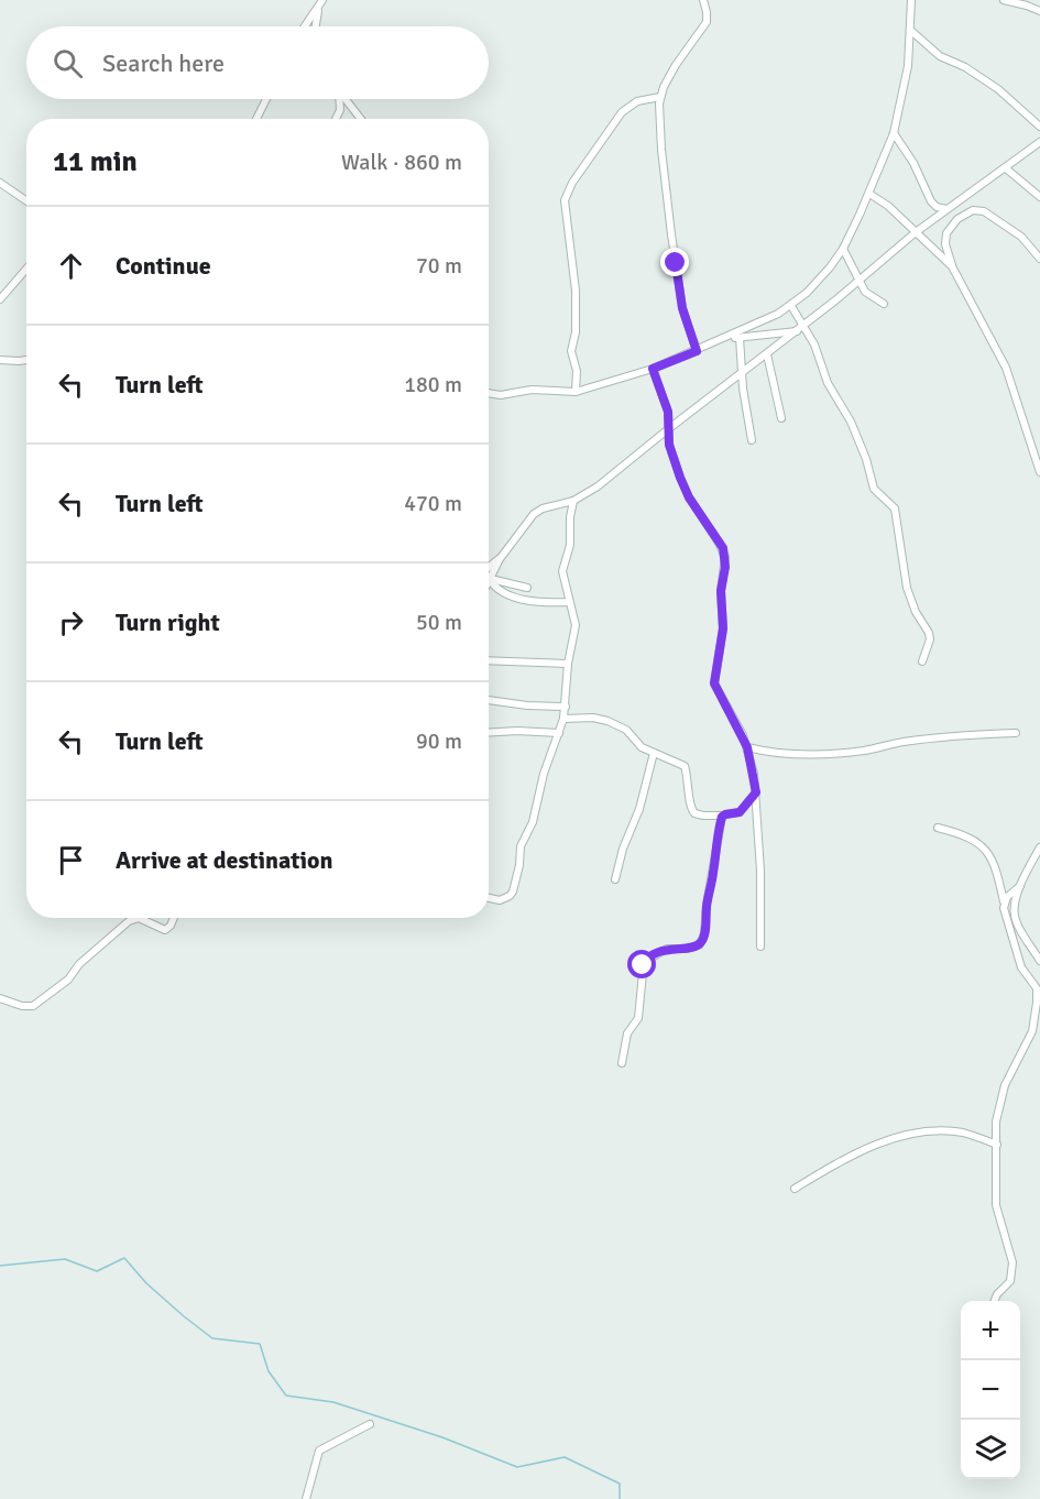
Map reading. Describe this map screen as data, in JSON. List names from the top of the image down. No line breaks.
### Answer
{"page":{"search":"Search here","heading":["11 min","Walk · 860 m"],"list":[["Continue","70 m"],["Turn left","180 m"],["Turn left","470 m"],["Turn right","50 m"],["Turn left","90 m"],"Arrive at destination"],"map_buttons":["+","−"]}}
